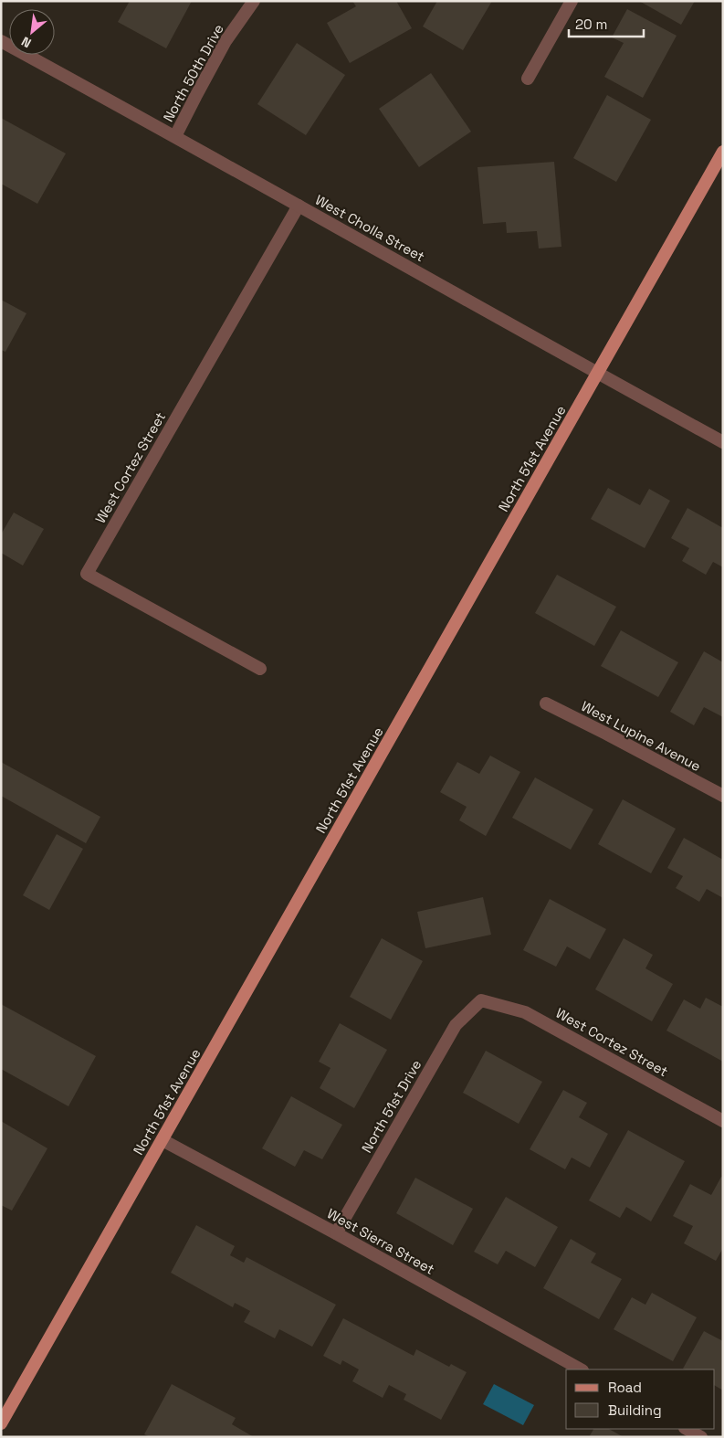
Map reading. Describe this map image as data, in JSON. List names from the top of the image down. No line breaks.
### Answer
{"streets":{"main road":["North 51st Avenue"],"street":["North 50th Drive","West Cholla Street","West Cortez Street","West Lupine Avenue","North 51st Drive","West Sierra Street"]},"crossings":[["North 50th Drive","West Cholla Street"],["West Cholla Street","North 51st Avenue"],["West Cholla Street","West Cortez Street"],["North 51st Avenue","West Sierra Street"],["West Cortez Street","North 51st Drive"],["North 51st Drive","West Sierra Street"]],"legend":["Road","Building"],"scale_bar":"20 m","north":"bottom left"}
